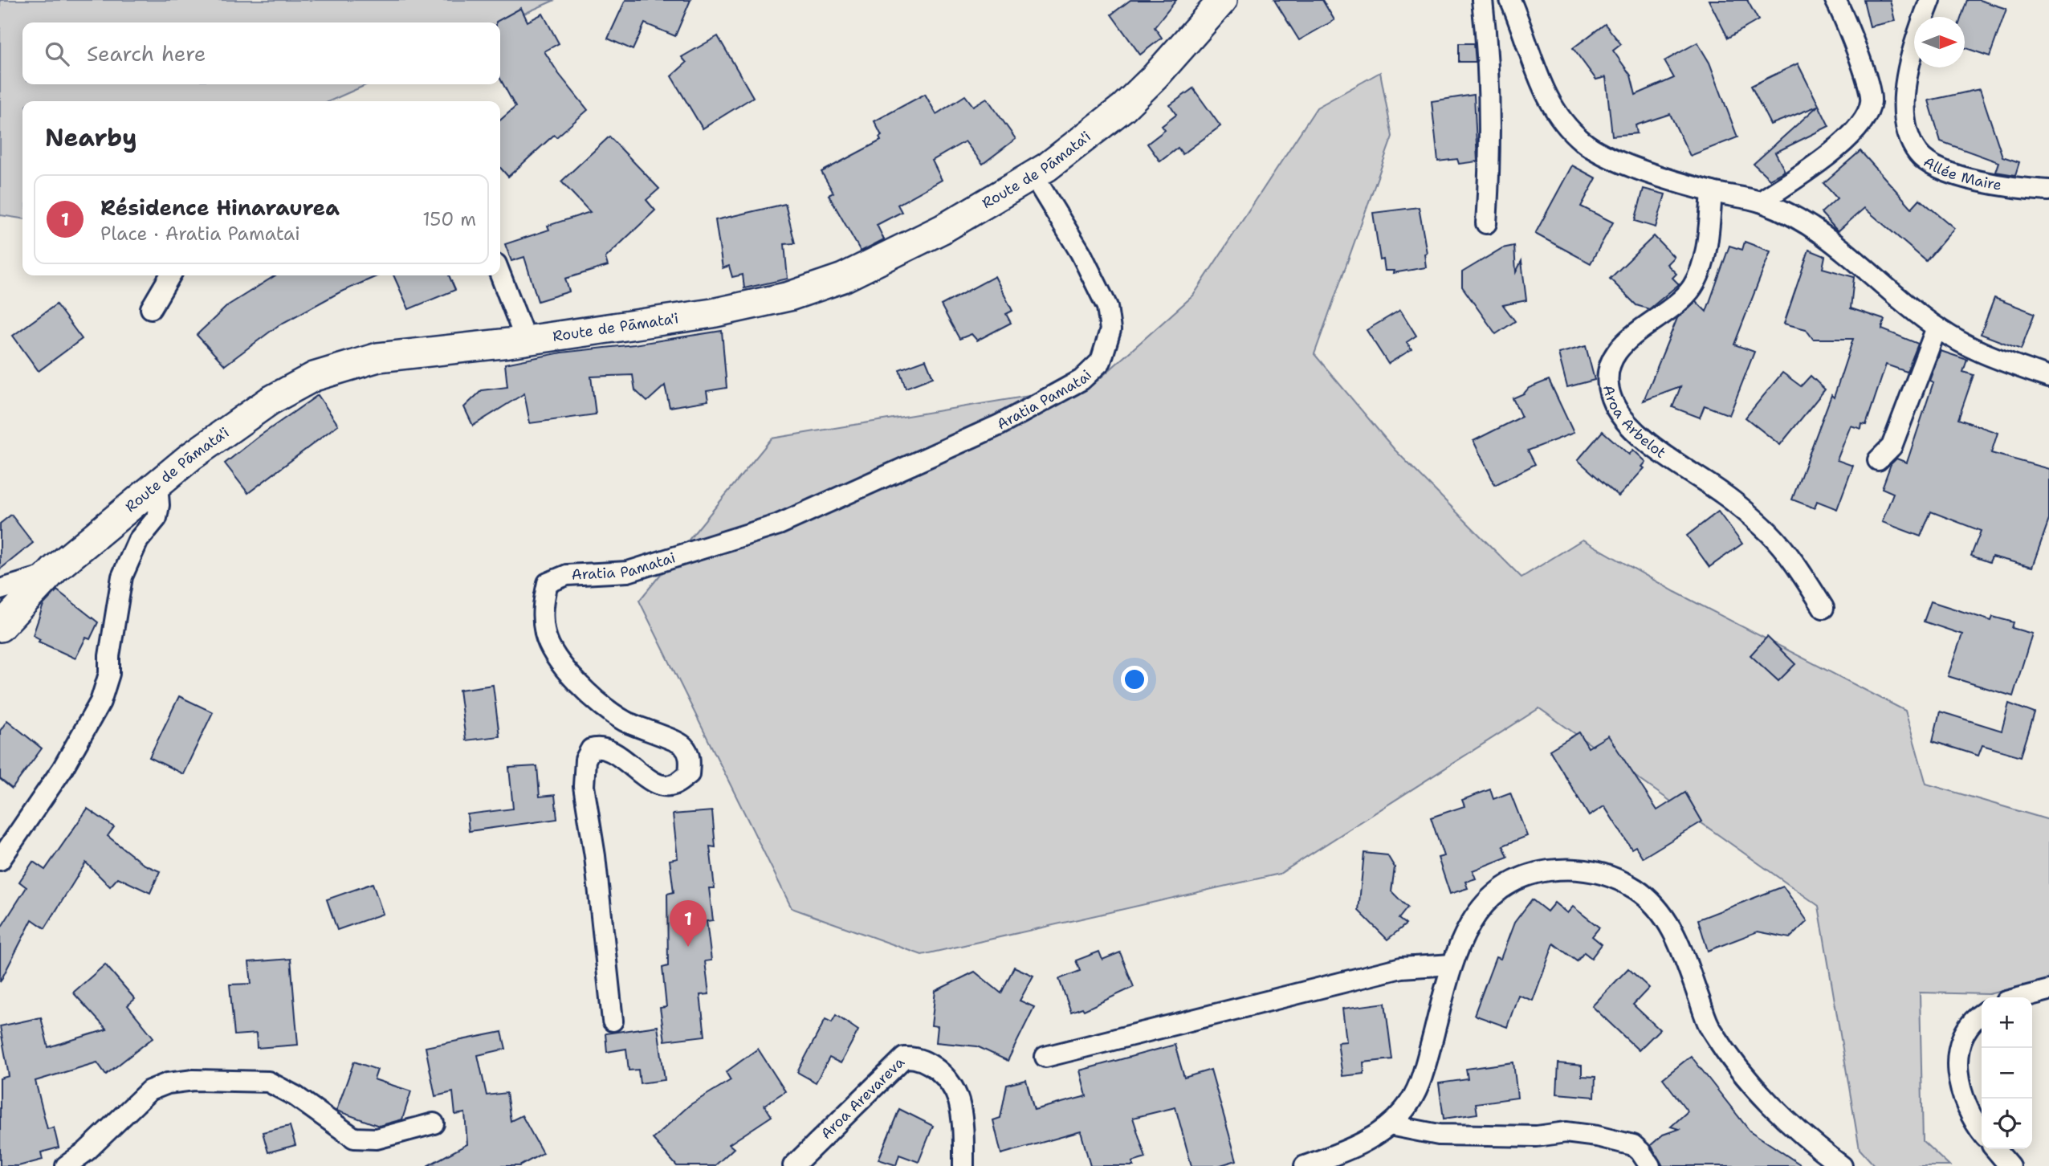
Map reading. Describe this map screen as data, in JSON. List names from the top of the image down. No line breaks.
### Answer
{"streets":{"main road":["Route de Pāmata'i"],"street":["Allée Maire","Aratia Pamatai","Aroa Arbelot","Aroa Arevareva"]},"crossings":[["Route de Pāmata'i","Aratia Pamatai"]],"north":"right","page":{"search":"Search here","heading":"Nearby","list":[{"mark":"1","name":"Résidence Hinaraurea","note":"Place · Aratia Pamatai","value":"150 m"}],"pins":"1","map_buttons":["+","−"]}}
